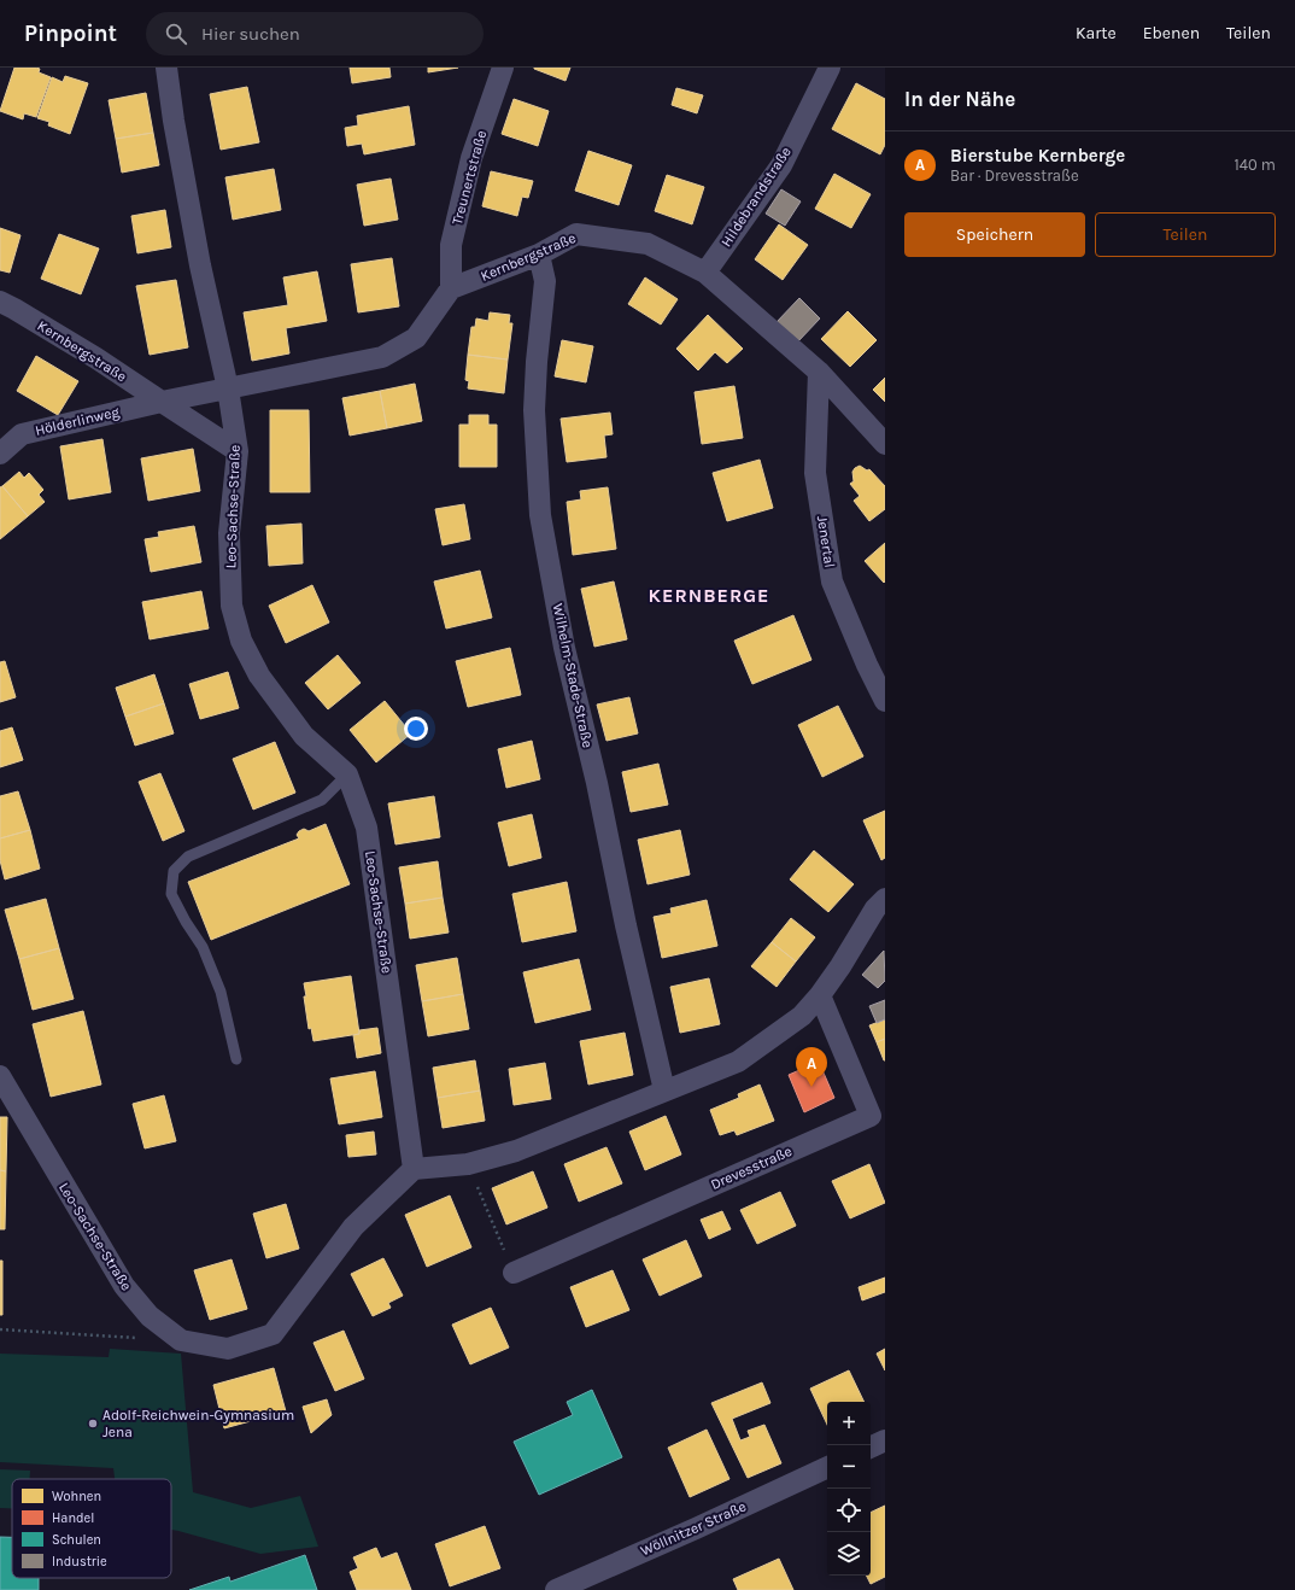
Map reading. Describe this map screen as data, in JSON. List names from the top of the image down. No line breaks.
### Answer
{"streets":{"street":["Treunertstraße","Hildebrandstraße","Kernbergstraße","Hölderlinweg","Leo-Sachse-Straße","Jenertal","Wilhelm-Stade-Straße","Drevesstraße","Wöllnitzer Straße"]},"crossings":[["Treunertstraße","Kernbergstraße"],["Hildebrandstraße","Kernbergstraße"],["Kernbergstraße","Hölderlinweg"],["Kernbergstraße","Leo-Sachse-Straße"],["Kernbergstraße","Jenertal"],["Kernbergstraße","Wilhelm-Stade-Straße"]],"districts":["KERNBERGE"],"places":["Adolf-Reichwein-Gymnasium Jena"],"legend":["Wohnen","Handel","Schulen","Industrie"],"page":{"header":"Pinpoint","search":"Hier suchen","nav":["Karte","Ebenen","Teilen"],"heading":"In der Nähe","list":[{"mark":"A","name":"Bierstube Kernberge","note":"Bar · Drevesstraße","value":"140 m"}],"buttons":["Speichern","Teilen"],"pins":"A","map_buttons":["+","−"]}}
